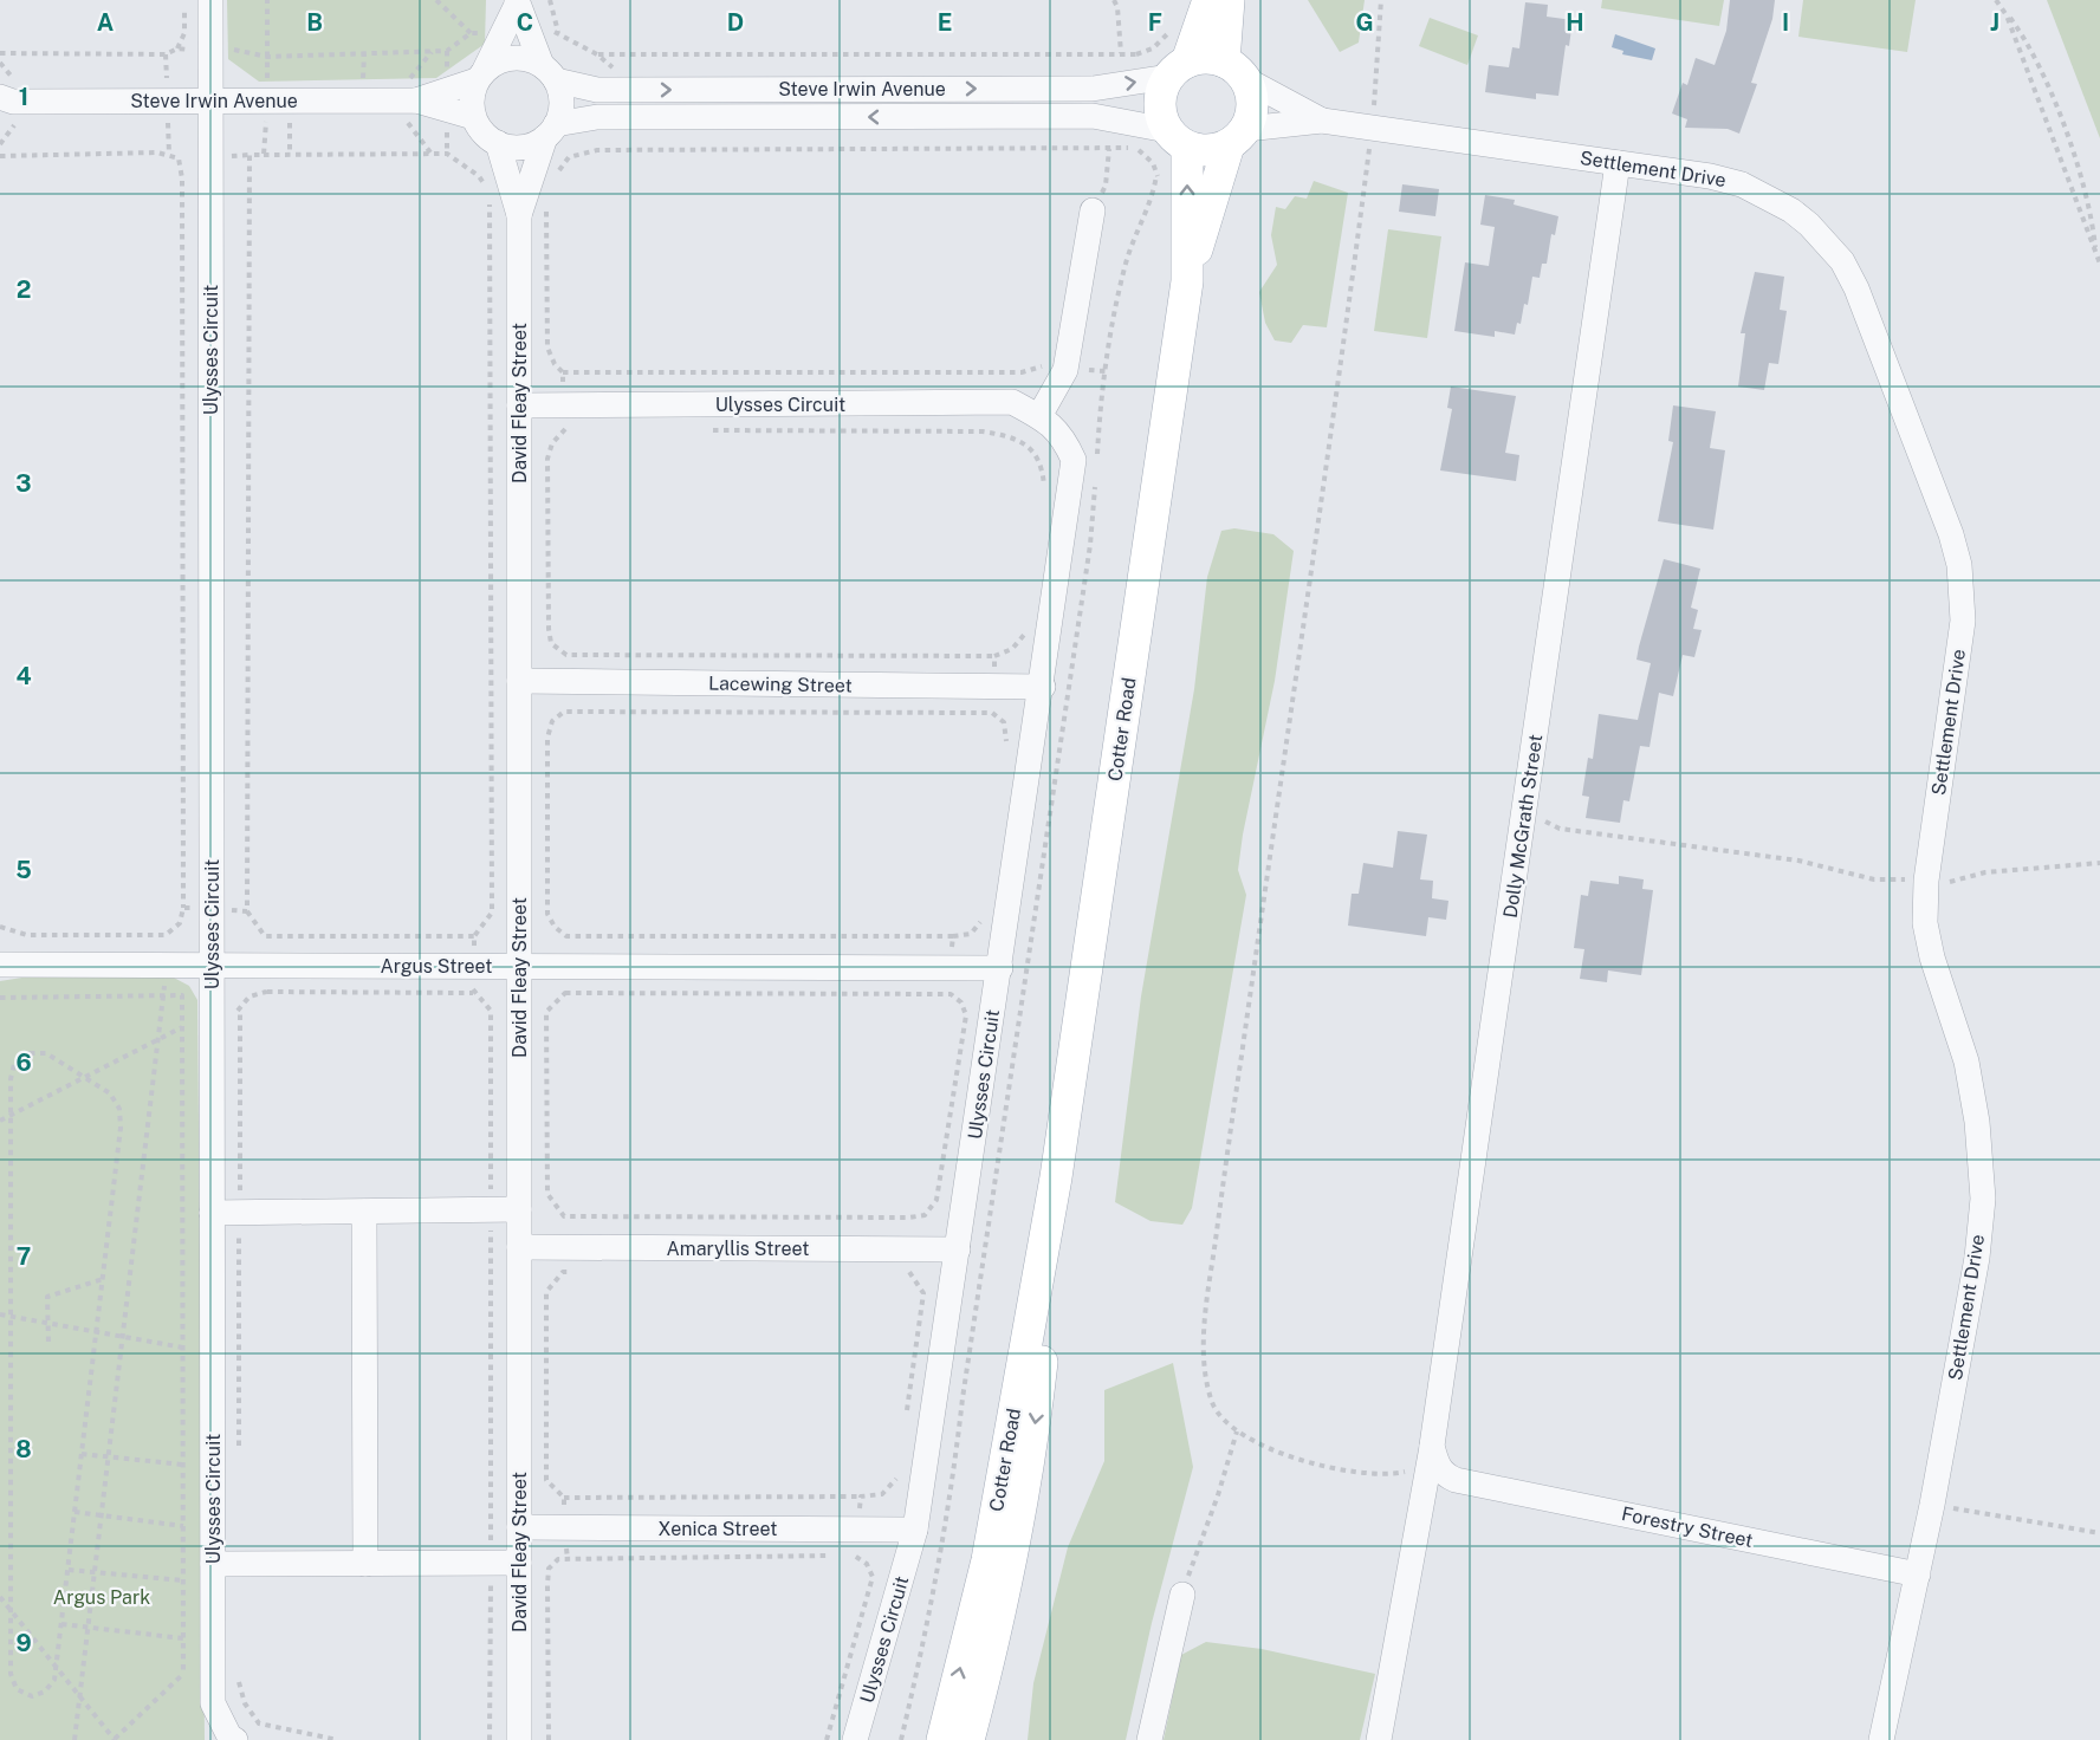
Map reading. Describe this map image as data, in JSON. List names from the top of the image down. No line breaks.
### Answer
{"streets":{"main road":["Cotter Road"],"street":["Steve Irwin Avenue","Settlement Drive","Ulysses Circuit","David Fleay Street","Lacewing Street","Dolly McGrath Street","Argus Street","Amaryllis Street","Forestry Street","Xenica Street"]},"crossings":[["Steve Irwin Avenue","Settlement Drive"],["Steve Irwin Avenue","Ulysses Circuit"],["Steve Irwin Avenue","David Fleay Street"],["Steve Irwin Avenue","Cotter Road"],["Settlement Drive","Cotter Road"],["Settlement Drive","Dolly McGrath Street"],["Settlement Drive","Forestry Street"],["Ulysses Circuit","David Fleay Street"],["Ulysses Circuit","Lacewing Street"],["Ulysses Circuit","Argus Street"],["Ulysses Circuit","Amaryllis Street"],["Ulysses Circuit","Xenica Street"],["David Fleay Street","Lacewing Street"],["David Fleay Street","Argus Street"],["David Fleay Street","Amaryllis Street"],["David Fleay Street","Xenica Street"],["Dolly McGrath Street","Forestry Street"]],"parks":["Argus Park"],"grid":{"columns":["A","B","C","D","E","F","G","H","I","J"],"rows":["1","2","3","4","5","6","7","8","9"]}}
